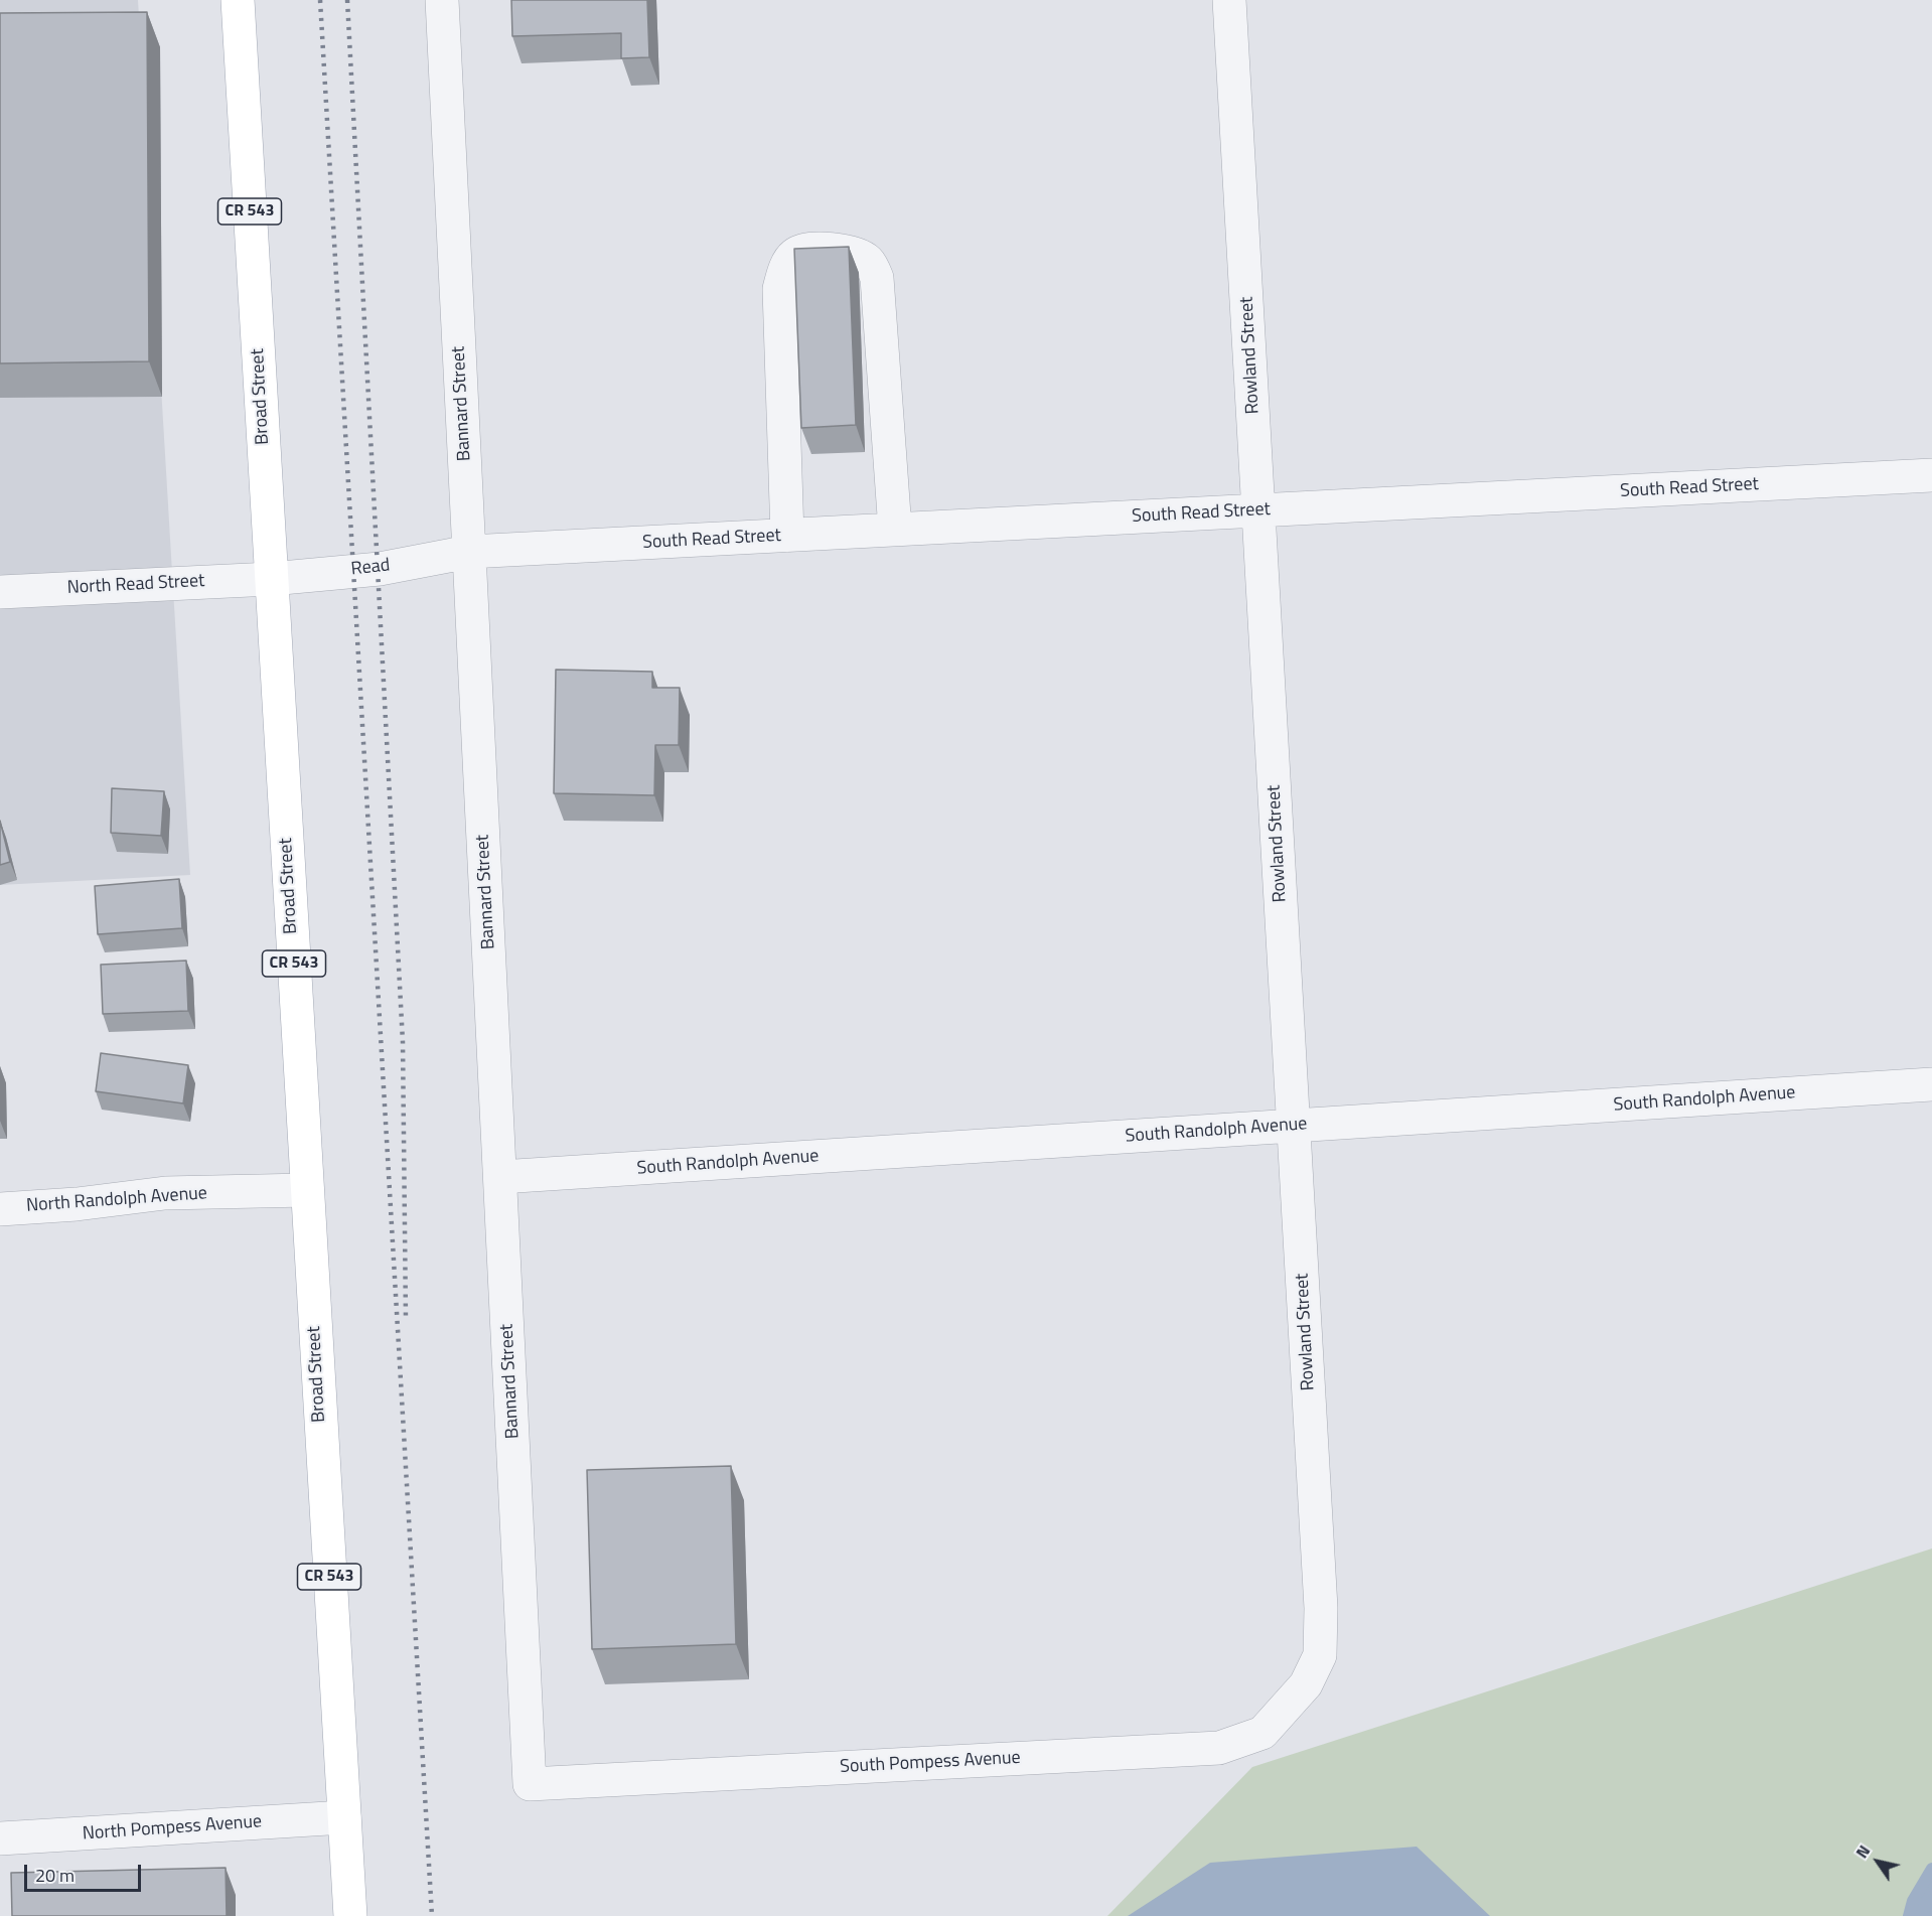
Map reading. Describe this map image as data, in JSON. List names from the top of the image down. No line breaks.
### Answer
{"streets":{"main road":["CR 543","Broad Street"],"street":["Rowland Street","Bannard Street","South Read Street","Read","North Read Street","South Randolph Avenue","North Randolph Avenue","South Pompess Avenue","North Pompess Avenue"]},"crossings":[["Rowland Street","South Read Street"],["Rowland Street","South Randolph Avenue"],["Rowland Street","South Pompess Avenue"],["Broad Street","Read"],["Broad Street","North Read Street"],["Broad Street","North Randolph Avenue"],["Broad Street","North Pompess Avenue"],["Bannard Street","South Read Street"],["Bannard Street","Read"],["Bannard Street","South Randolph Avenue"],["Bannard Street","South Pompess Avenue"],["South Read Street","Read"],["Read","North Read Street"]],"scale_bar":"20 m","north":"top left"}
